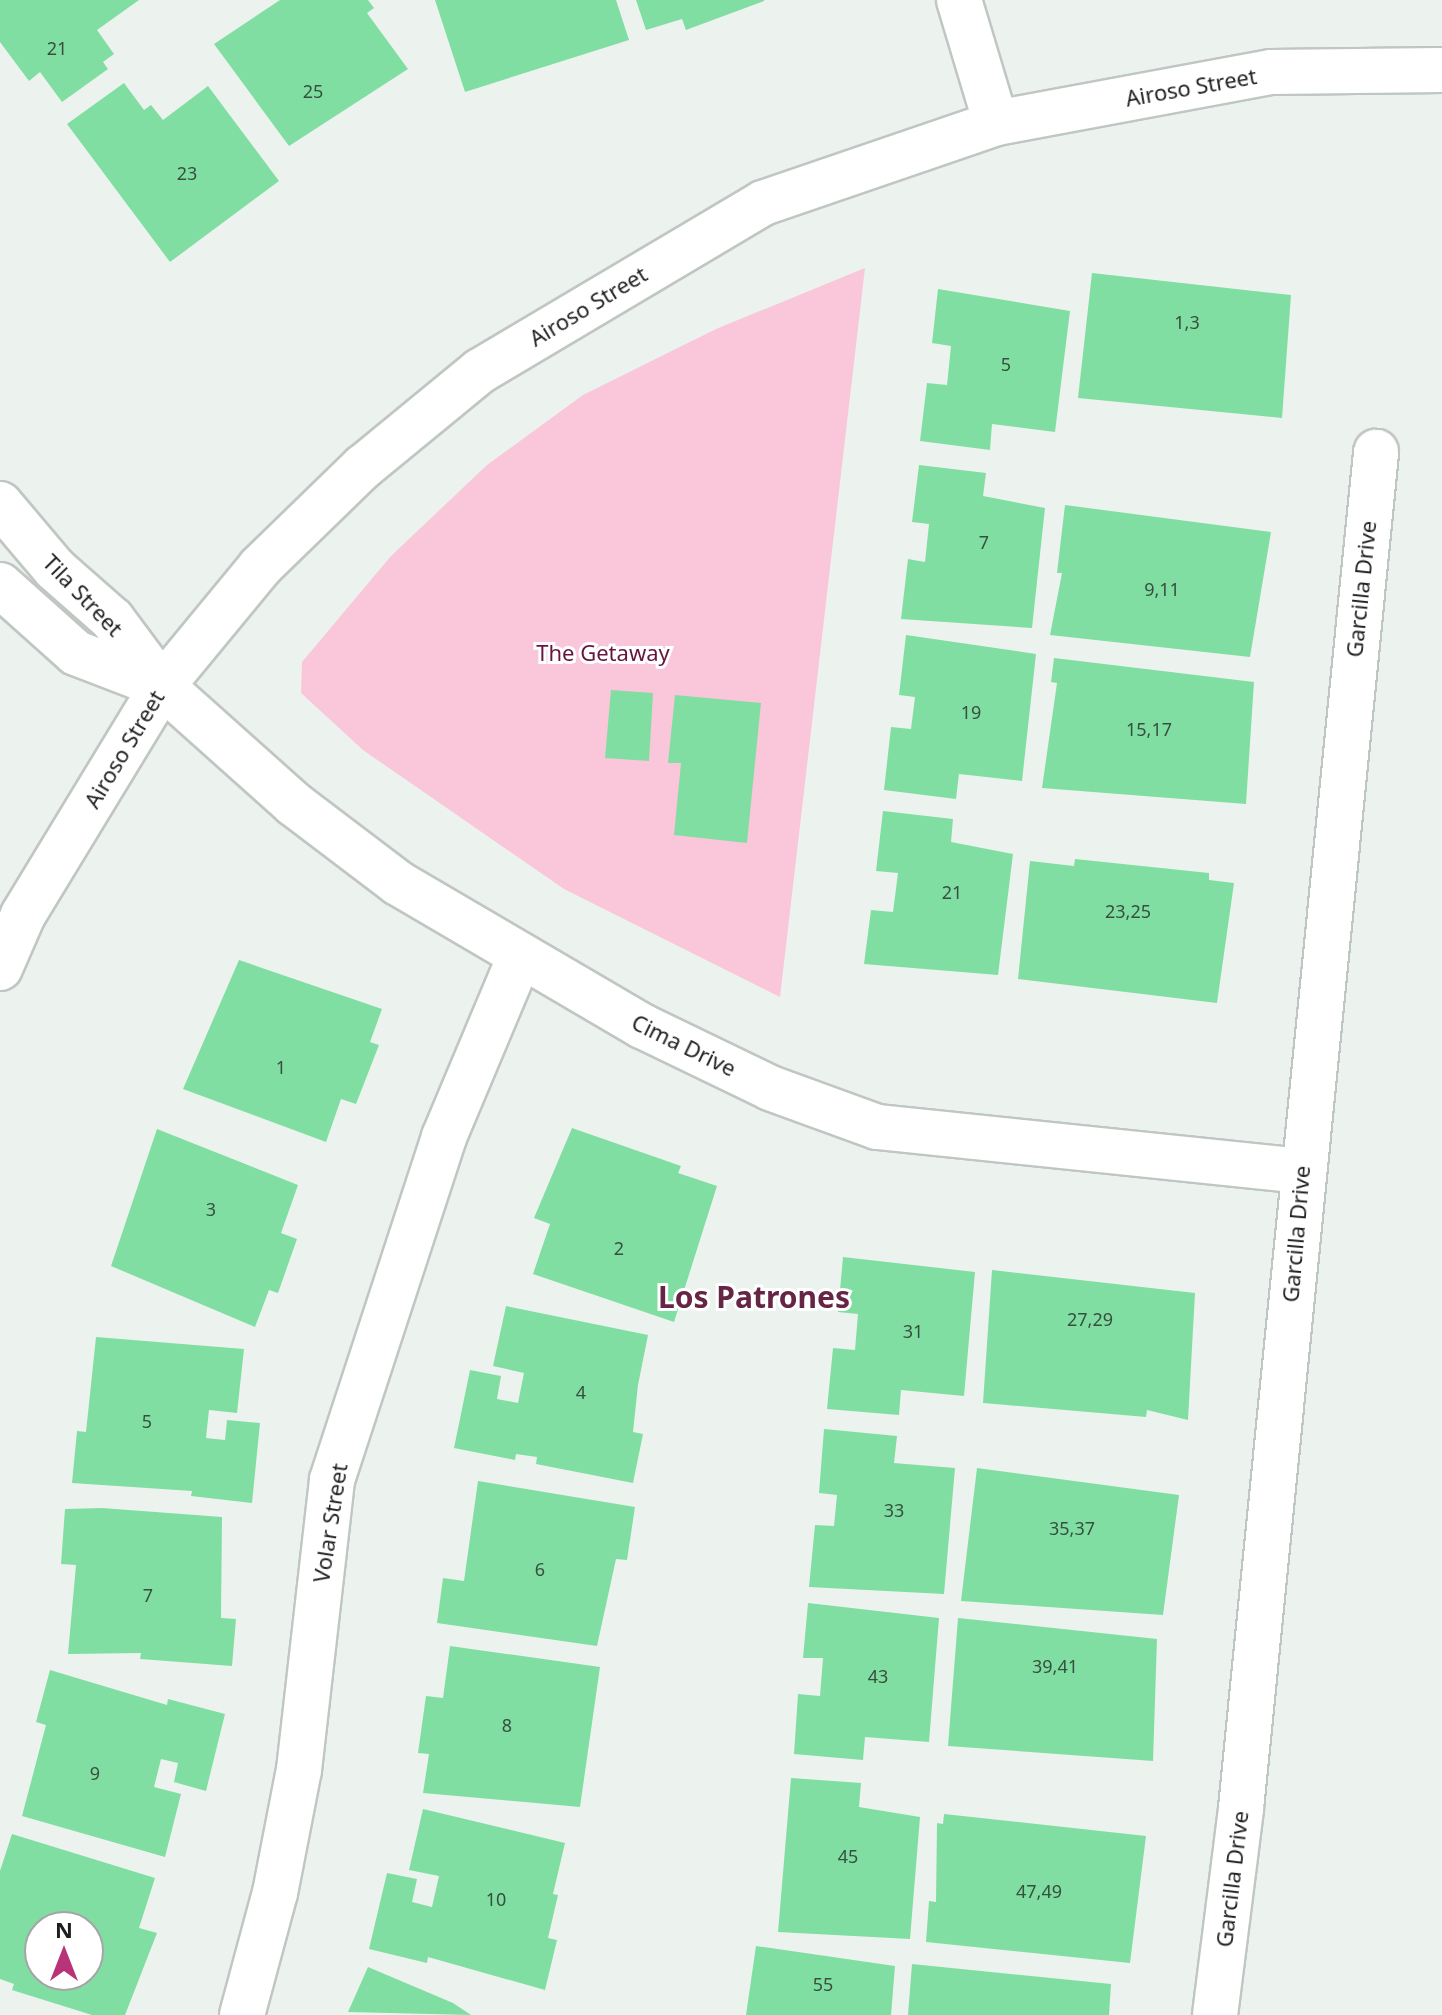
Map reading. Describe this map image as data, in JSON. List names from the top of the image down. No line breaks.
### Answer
{"streets":{"street":["Airoso Street","Garcilla Drive","Tila Street","Cima Drive","Volar Street"]},"crossings":[["Airoso Street","Tila Street"],["Airoso Street","Cima Drive"],["Garcilla Drive","Cima Drive"],["Tila Street","Cima Drive"],["Cima Drive","Volar Street"]],"districts":["Los Patrones"],"parks":["The Getaway"],"house_numbers":["21","25","23","1,3","5","7","9,11","19","15,17","21","23,25","1","3","2","27,29","31","4","5","33","35,37","6","7","39,41","43","8","9","45","47,49","10","55"],"north":"top"}
